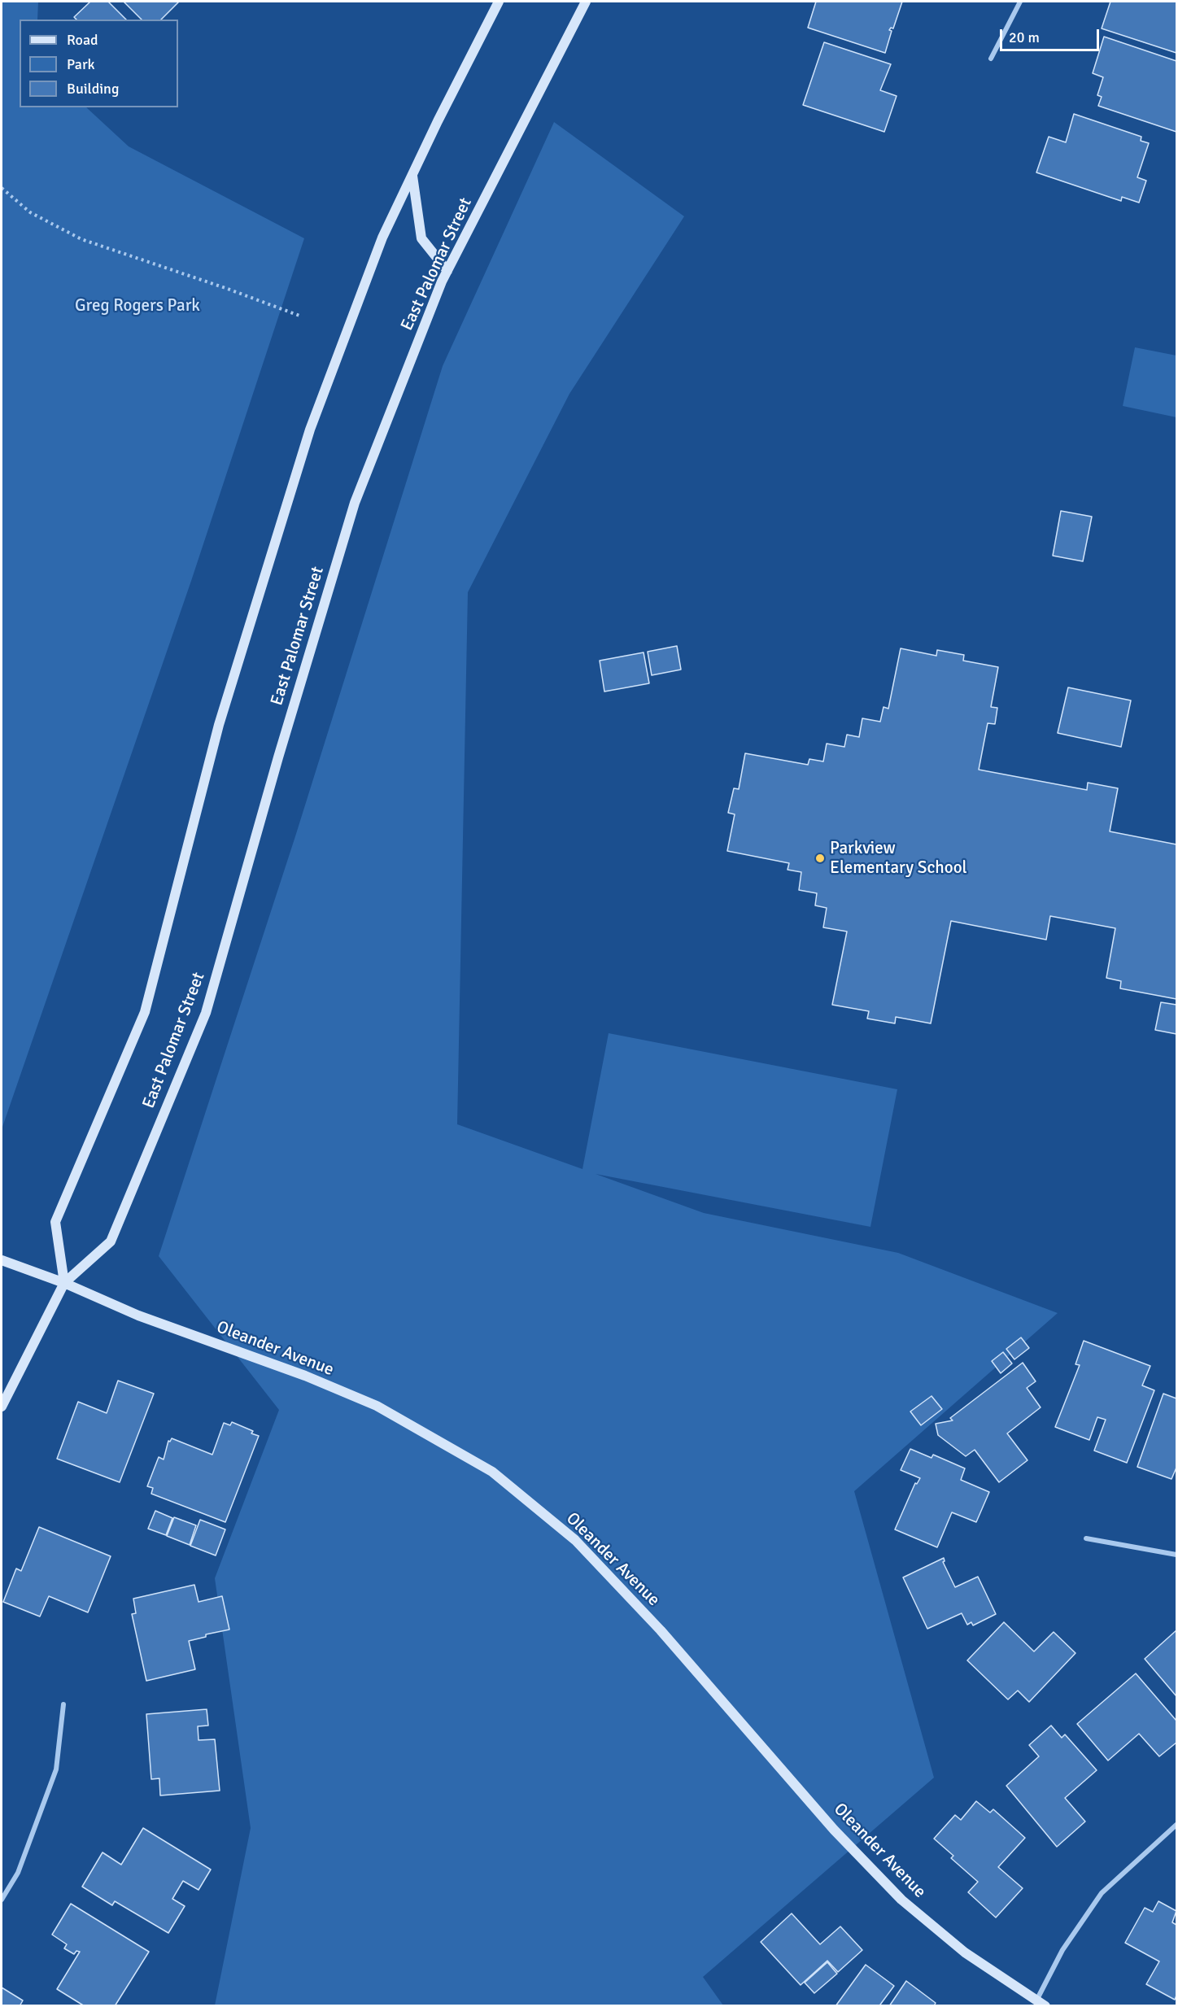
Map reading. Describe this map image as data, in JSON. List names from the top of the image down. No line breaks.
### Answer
{"streets":{"main road":["East Palomar Street","Oleander Avenue"]},"crossings":[["East Palomar Street","Oleander Avenue"]],"parks":["Greg Rogers Park"],"places":["Parkview Elementary School"],"legend":["Road","Park","Building"],"scale_bar":"20 m"}
